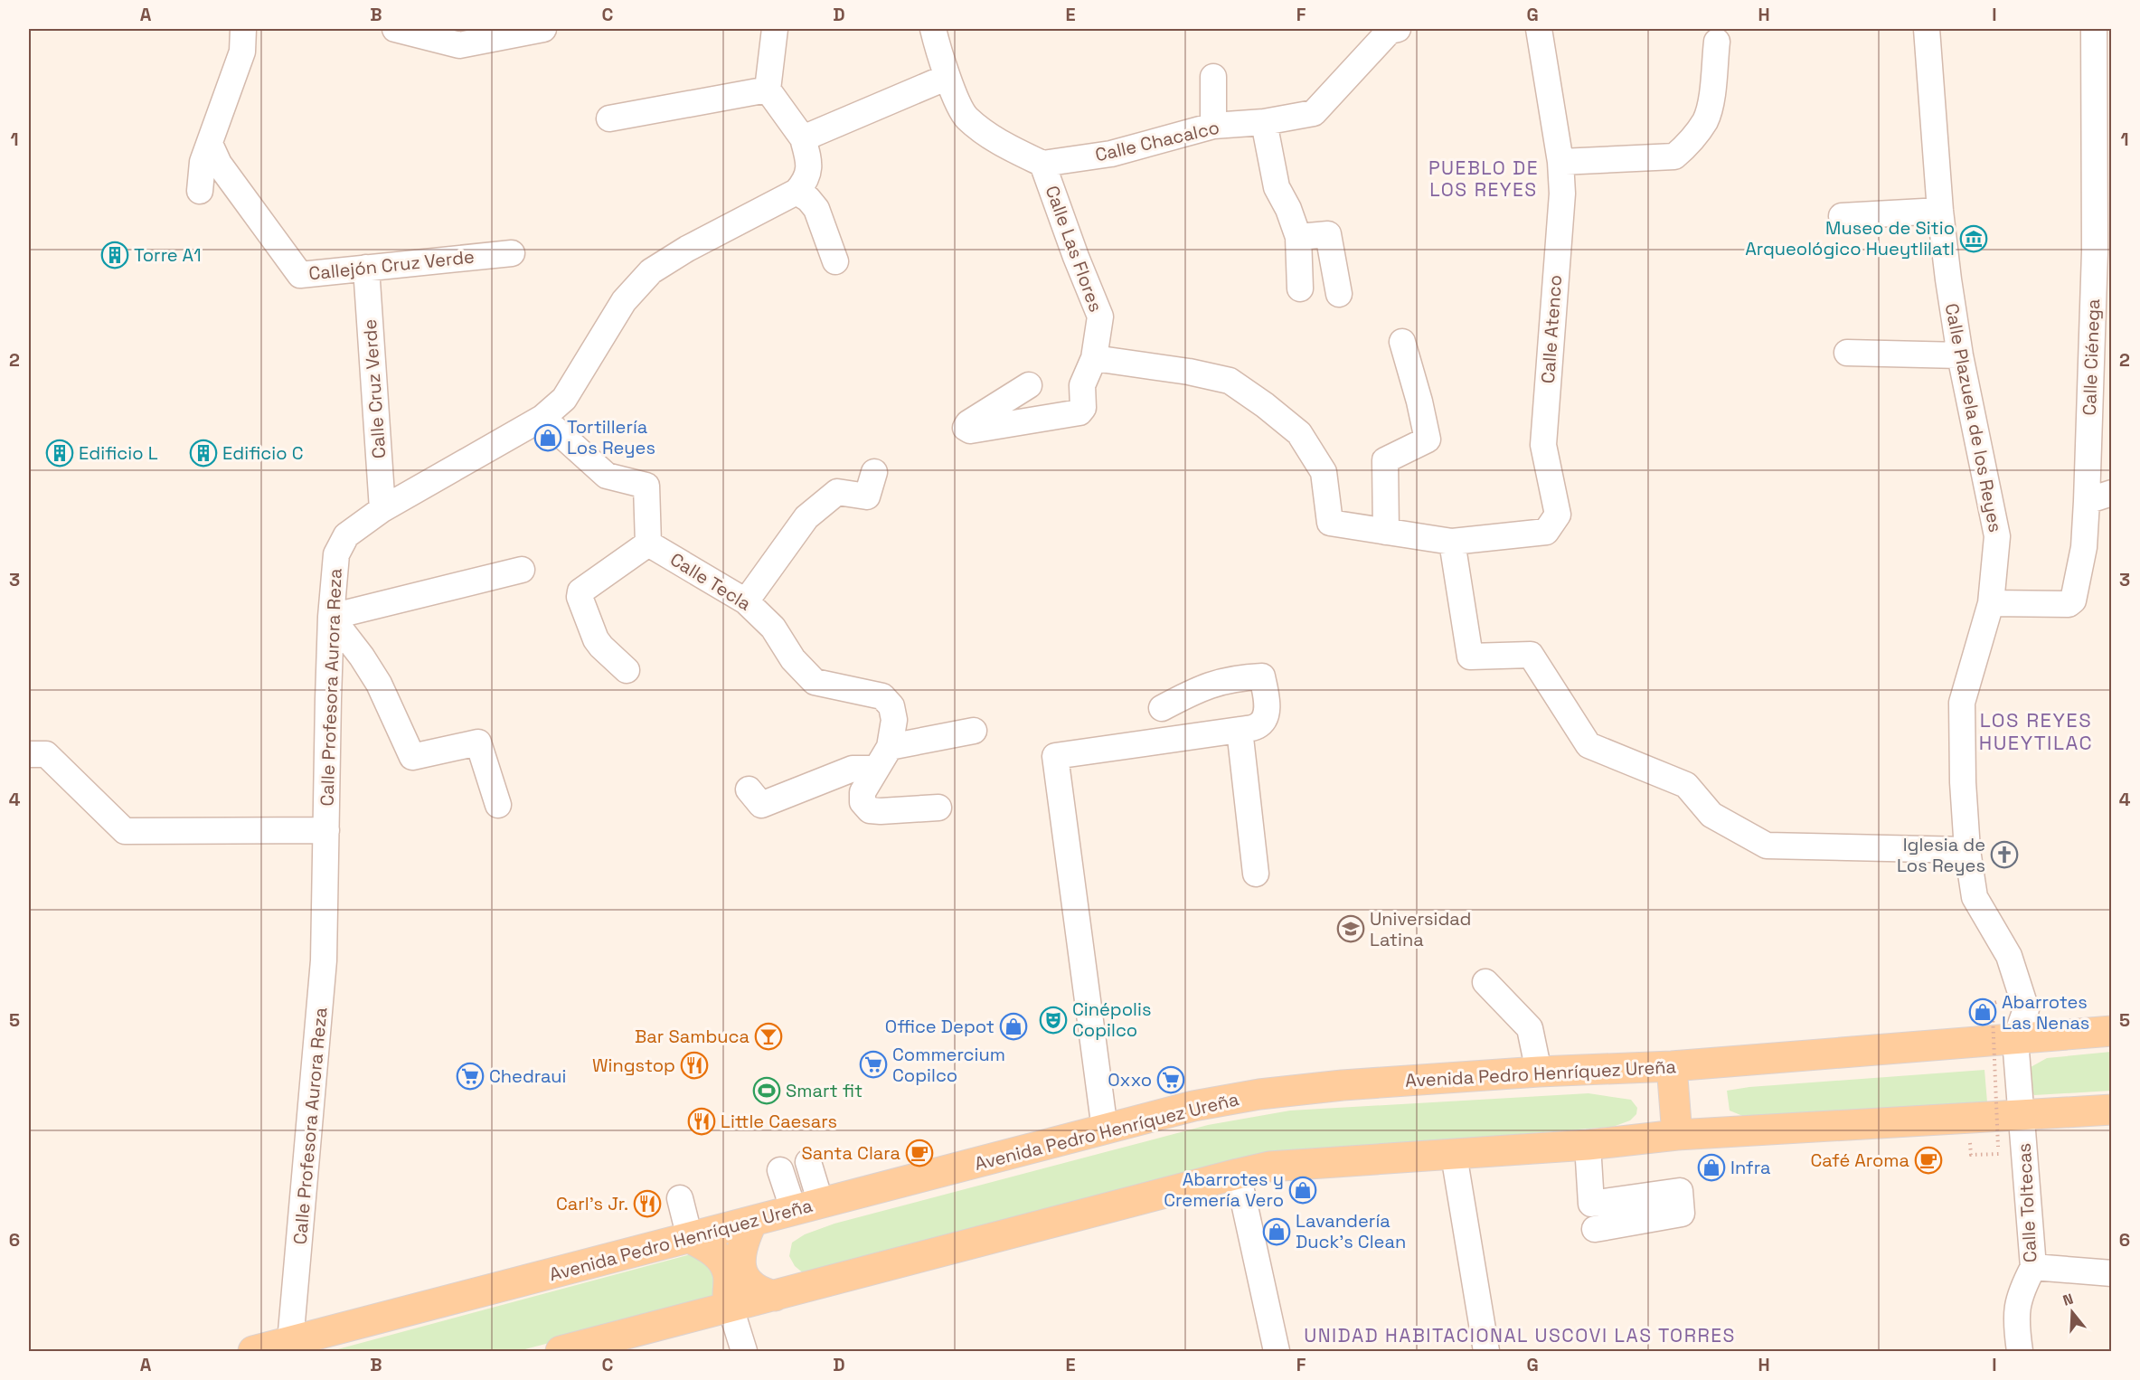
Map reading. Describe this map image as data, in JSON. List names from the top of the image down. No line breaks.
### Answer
{"streets":{"main road":["Avenida Pedro Henríquez Ureña"],"street":["Calle Chacalco","Calle Las Flores","Callejón Cruz Verde","Calle Atenco","Calle Ciénega","Calle Cruz Verde","Calle Plazuela de los Reyes","Calle Tecla","Calle Profesora Aurora Reza","Calle Toltecas"]},"crossings":[["Calle Chacalco","Calle Las Flores"],["Callejón Cruz Verde","Calle Cruz Verde"],["Calle Ciénega","Calle Plazuela de los Reyes"],["Calle Cruz Verde","Calle Profesora Aurora Reza"],["Calle Plazuela de los Reyes","Avenida Pedro Henríquez Ureña"],["Calle Plazuela de los Reyes","Calle Toltecas"],["Calle Profesora Aurora Reza","Avenida Pedro Henríquez Ureña"]],"districts":["PUEBLO DE LOS REYES","LOS REYES HUEYTILAC","UNIDAD HABITACIONAL USCOVI LAS TORRES"],"places":{"museum":["Museo de Sitio Arqueológico Hueytlilatl"],"building":["Torre A1","Edificio L","Edificio C"],"shop":["Tortillería Los Reyes","Abarrotes Las Nenas","Office Depot","Infra","Abarrotes y Cremería Vero","Lavandería Duck's Clean"],"church":["Iglesia de Los Reyes"],"school or university":["Universidad Latina"],"theatre":["Cinépolis Copilco"],"bar":["Bar Sambuca"],"supermarket":["Commercium Copilco","Chedraui","Oxxo"],"restaurant":["Wingstop","Little Caesars","Carl's Jr."],"sports":["Smart fit"],"cafe":["Santa Clara","Café Aroma"]},"north":"top","grid":{"columns":["A","B","C","D","E","F","G","H","I"],"rows":["1","2","3","4","5","6"]}}
